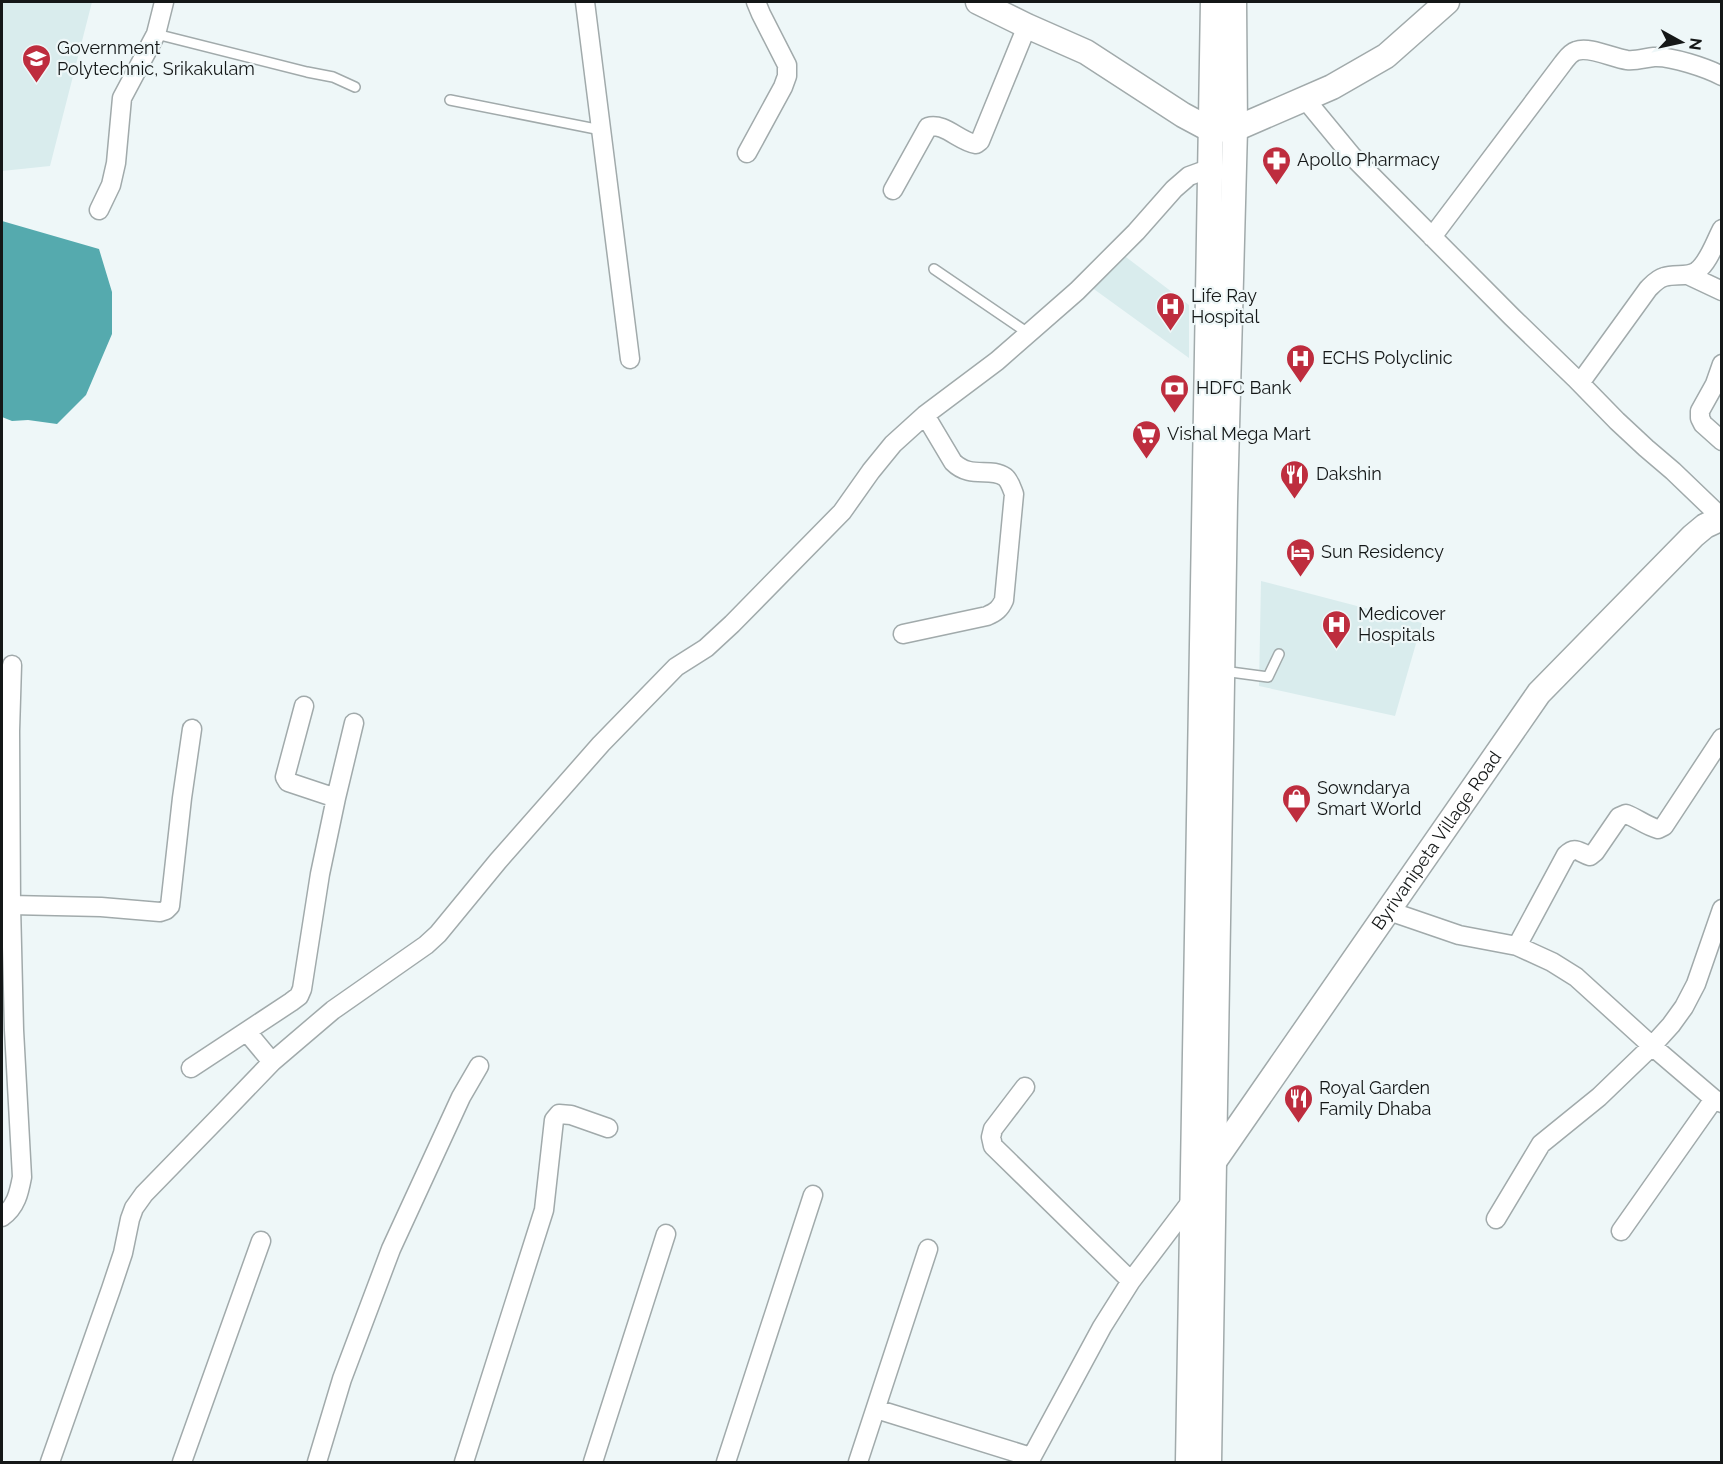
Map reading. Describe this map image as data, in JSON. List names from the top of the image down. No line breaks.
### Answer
{"streets":{"main road":["Byrivanipeta Village Road"]},"places":{"school or university":["Government Polytechnic, Srikakulam"],"pharmacy":["Apollo Pharmacy"],"hospital":["Life Ray Hospital","ECHS Polyclinic","Medicover Hospitals"],"bank":["HDFC Bank"],"supermarket":["Vishal Mega Mart"],"restaurant":["Dakshin","Royal Garden Family Dhaba"],"hotel":["Sun Residency"],"shop":["Sowndarya Smart World"]},"north":"right"}
